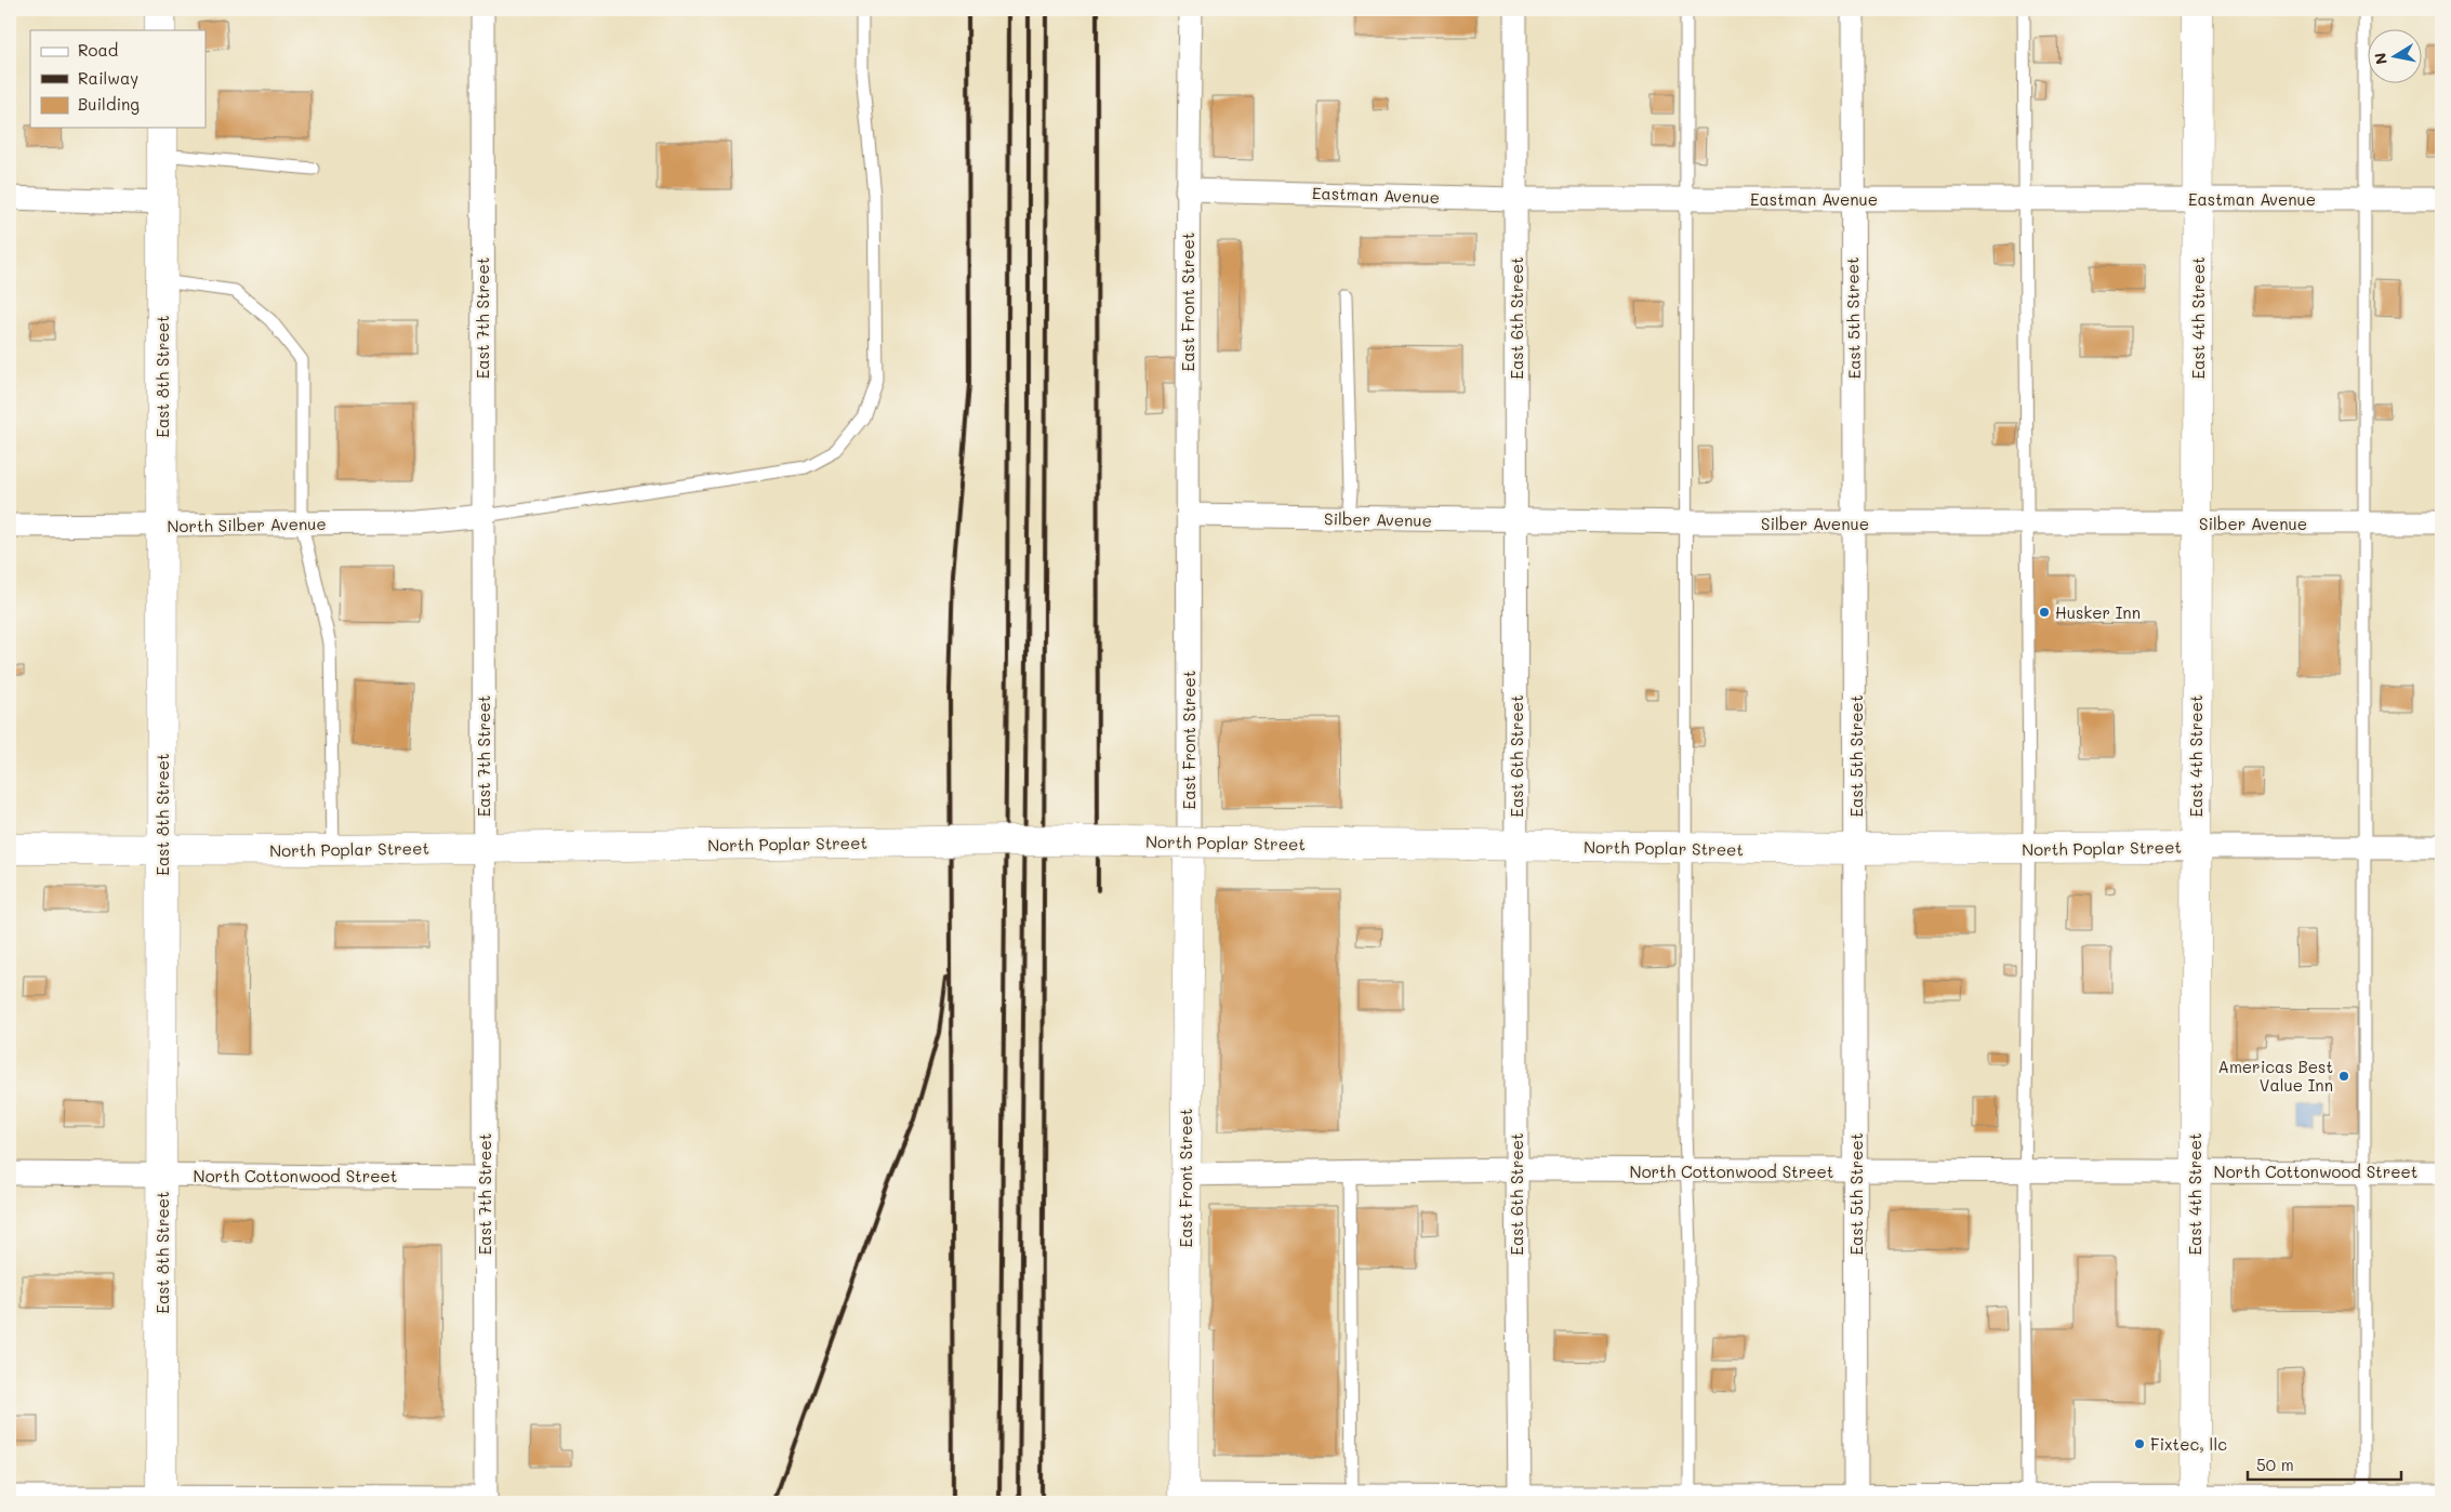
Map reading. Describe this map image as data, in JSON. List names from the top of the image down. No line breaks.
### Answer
{"streets":{"main road":["East Front Street","East 4th Street","East 8th Street","North Poplar Street"],"street":["Eastman Avenue","East 7th Street","East 6th Street","East 5th Street","Silber Avenue","North Silber Avenue","North Cottonwood Street"]},"crossings":[["Eastman Avenue","East Front Street"],["Eastman Avenue","East 6th Street"],["Eastman Avenue","East 5th Street"],["Eastman Avenue","East 4th Street"],["East Front Street","Silber Avenue"],["East Front Street","North Cottonwood Street"],["East 7th Street","North Silber Avenue"],["East 7th Street","North Poplar Street"],["East 7th Street","North Cottonwood Street"],["East 6th Street","Silber Avenue"],["East 6th Street","North Poplar Street"],["East 6th Street","North Cottonwood Street"],["East 5th Street","Silber Avenue"],["East 5th Street","North Poplar Street"],["East 5th Street","North Cottonwood Street"],["East 4th Street","Silber Avenue"],["East 4th Street","North Poplar Street"],["East 4th Street","North Cottonwood Street"],["East 8th Street","North Silber Avenue"],["East 8th Street","North Poplar Street"],["East 8th Street","North Cottonwood Street"]],"places":["Husker Inn","Americas Best Value Inn","Fixtec, llc"],"legend":["Road","Railway","Building"],"scale_bar":"50 m","north":"left"}
